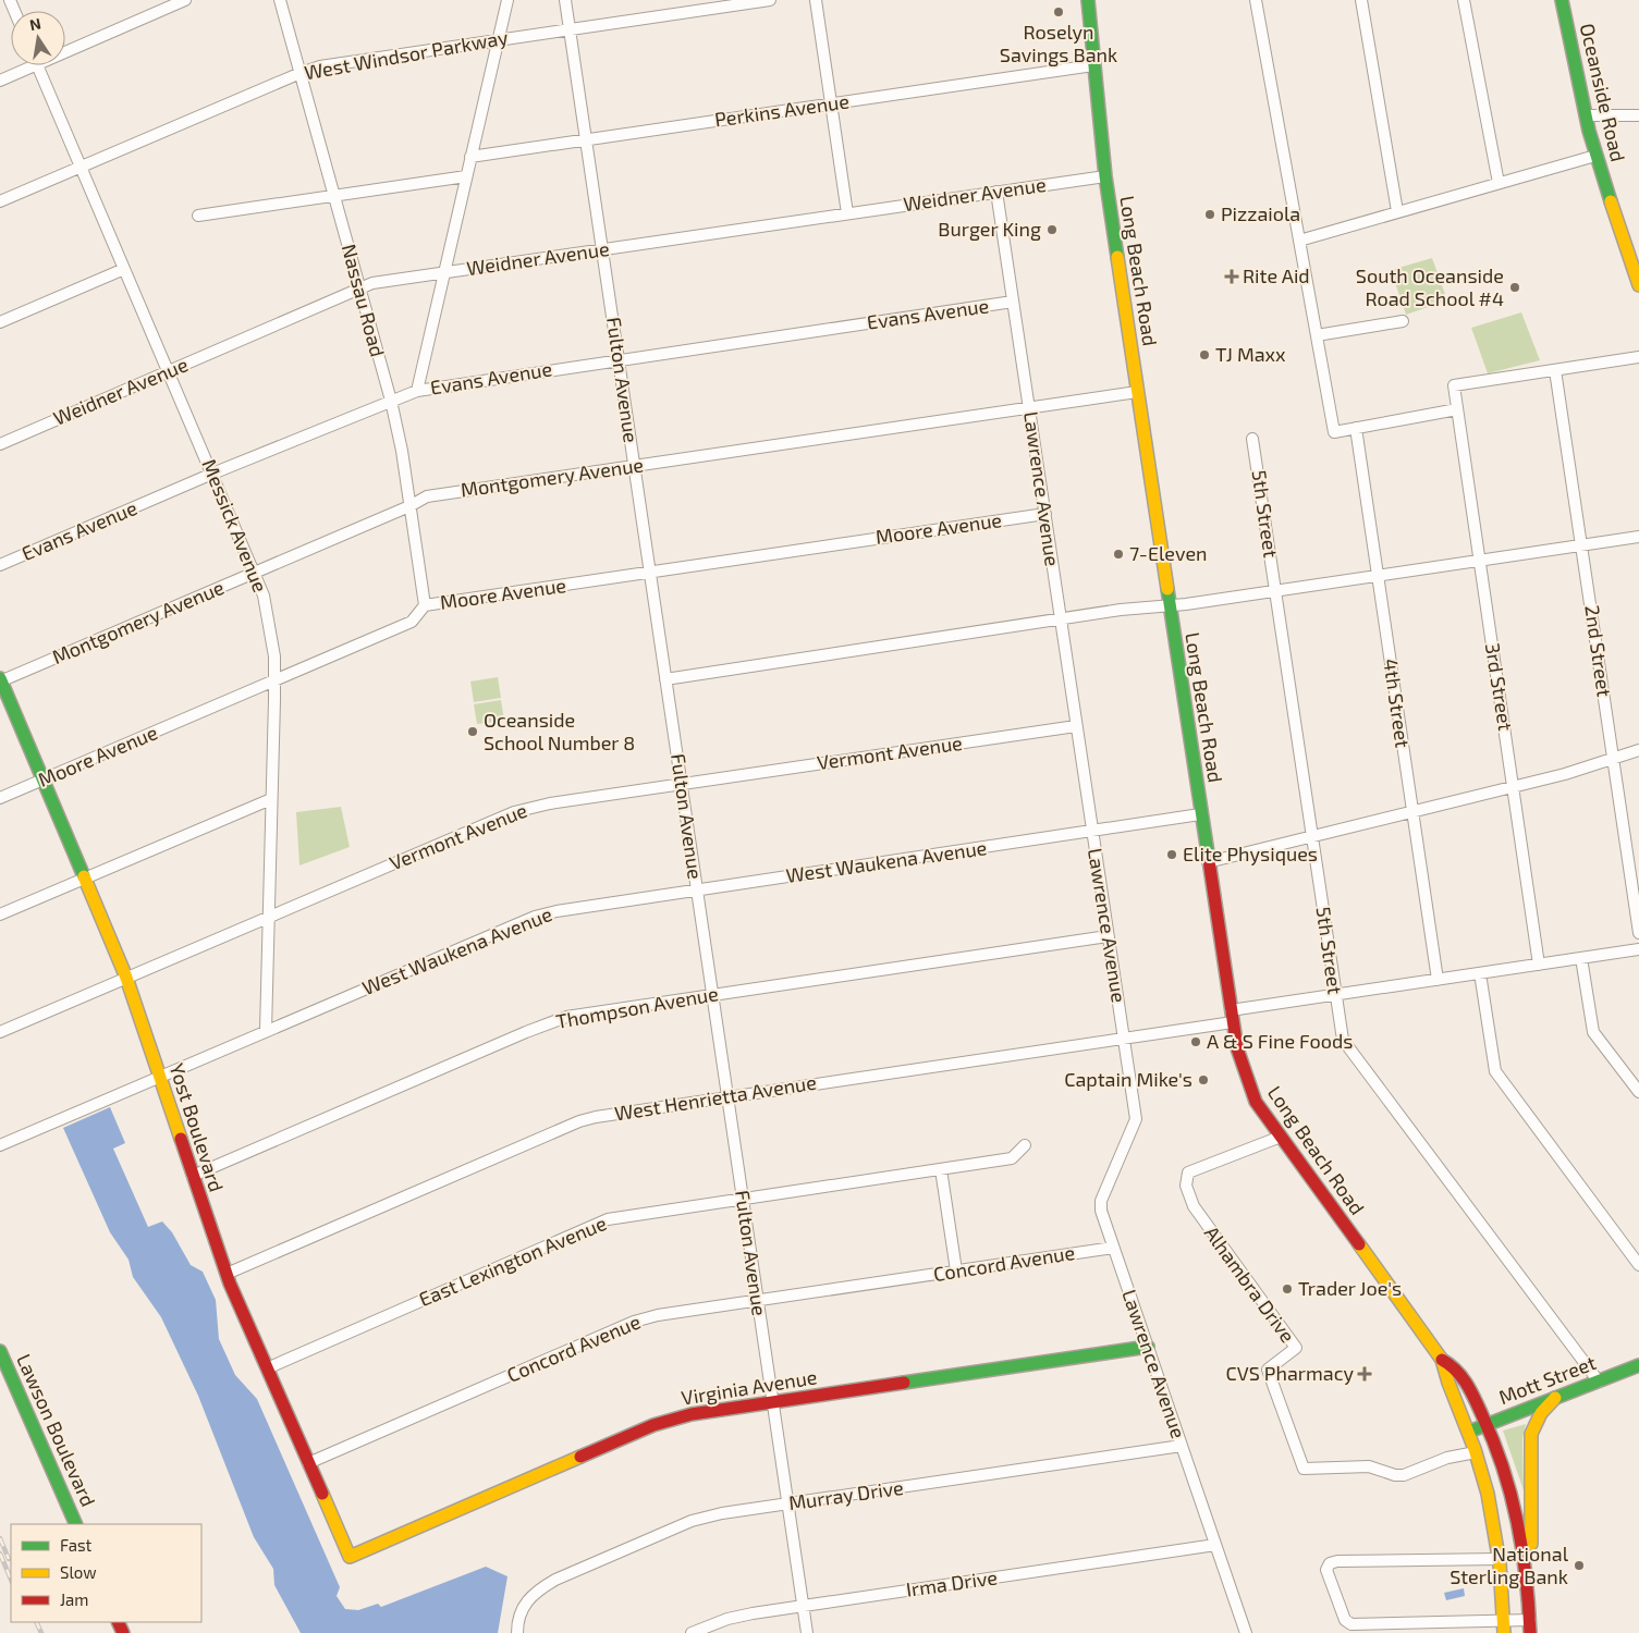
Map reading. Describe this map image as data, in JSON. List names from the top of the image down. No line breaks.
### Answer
{"streets":{"main road":["Oceanside Road","Long Beach Road","Yost Boulevard","Mott Street","Virginia Avenue","Lawson Boulevard"],"street":["West Windsor Parkway","Perkins Avenue","Weidner Avenue","Nassau Road","Evans Avenue","Fulton Avenue","Montgomery Avenue","Lawrence Avenue","5th Street","Messick Avenue","Moore Avenue","2nd Street","3rd Street","4th Street","Vermont Avenue","West Waukena Avenue","Thompson Avenue","West Henrietta Avenue","East Lexington Avenue","Concord Avenue","Alhambra Drive","Murray Drive","Irma Drive"]},"crossings":[["West Windsor Parkway","Nassau Road"],["West Windsor Parkway","Fulton Avenue"],["West Windsor Parkway","Messick Avenue"],["Perkins Avenue","Long Beach Road"],["Perkins Avenue","Fulton Avenue"],["Weidner Avenue","Long Beach Road"],["Weidner Avenue","Nassau Road"],["Weidner Avenue","Fulton Avenue"],["Weidner Avenue","Lawrence Avenue"],["Weidner Avenue","Messick Avenue"],["Long Beach Road","Montgomery Avenue"],["Long Beach Road","West Waukena Avenue"],["Long Beach Road","West Henrietta Avenue"],["Long Beach Road","Alhambra Drive"],["Long Beach Road","Mott Street"],["Nassau Road","Evans Avenue"],["Nassau Road","Montgomery Avenue"],["Nassau Road","Moore Avenue"],["Evans Avenue","Fulton Avenue"],["Evans Avenue","Lawrence Avenue"],["Evans Avenue","Messick Avenue"],["Fulton Avenue","Montgomery Avenue"],["Fulton Avenue","Moore Avenue"],["Fulton Avenue","Vermont Avenue"],["Fulton Avenue","West Waukena Avenue"],["Fulton Avenue","Thompson Avenue"],["Fulton Avenue","West Henrietta Avenue"],["Fulton Avenue","East Lexington Avenue"],["Fulton Avenue","Concord Avenue"],["Fulton Avenue","Virginia Avenue"],["Fulton Avenue","Murray Drive"],["Fulton Avenue","Irma Drive"],["Montgomery Avenue","Lawrence Avenue"],["Montgomery Avenue","Messick Avenue"],["Montgomery Avenue","Yost Boulevard"],["Lawrence Avenue","Moore Avenue"],["Lawrence Avenue","Vermont Avenue"],["Lawrence Avenue","West Waukena Avenue"],["Lawrence Avenue","Thompson Avenue"],["Lawrence Avenue","West Henrietta Avenue"],["Lawrence Avenue","Concord Avenue"],["Lawrence Avenue","Virginia Avenue"],["Lawrence Avenue","Murray Drive"],["Lawrence Avenue","Irma Drive"],["5th Street","West Henrietta Avenue"],["5th Street","Mott Street"],["Messick Avenue","Moore Avenue"],["Messick Avenue","Vermont Avenue"],["Messick Avenue","West Waukena Avenue"],["Moore Avenue","Yost Boulevard"],["2nd Street","3rd Street"],["3rd Street","West Henrietta Avenue"],["4th Street","West Henrietta Avenue"],["Vermont Avenue","Yost Boulevard"],["West Waukena Avenue","Yost Boulevard"],["Thompson Avenue","Yost Boulevard"],["West Henrietta Avenue","Yost Boulevard"],["Yost Boulevard","East Lexington Avenue"],["Yost Boulevard","Concord Avenue"],["Yost Boulevard","Virginia Avenue"]],"places":{"other":["Roselyn Savings Bank","Pizzaiola","Burger King","South Oceanside Road School #4","TJ Maxx","7-Eleven","Oceanside School Number 8","Elite Physiques","A & S Fine Foods","Captain Mike's","Trader Joe's","National Sterling Bank"],"health":["Rite Aid","CVS Pharmacy"]},"legend":["Fast","Slow","Jam"],"north":"top"}
